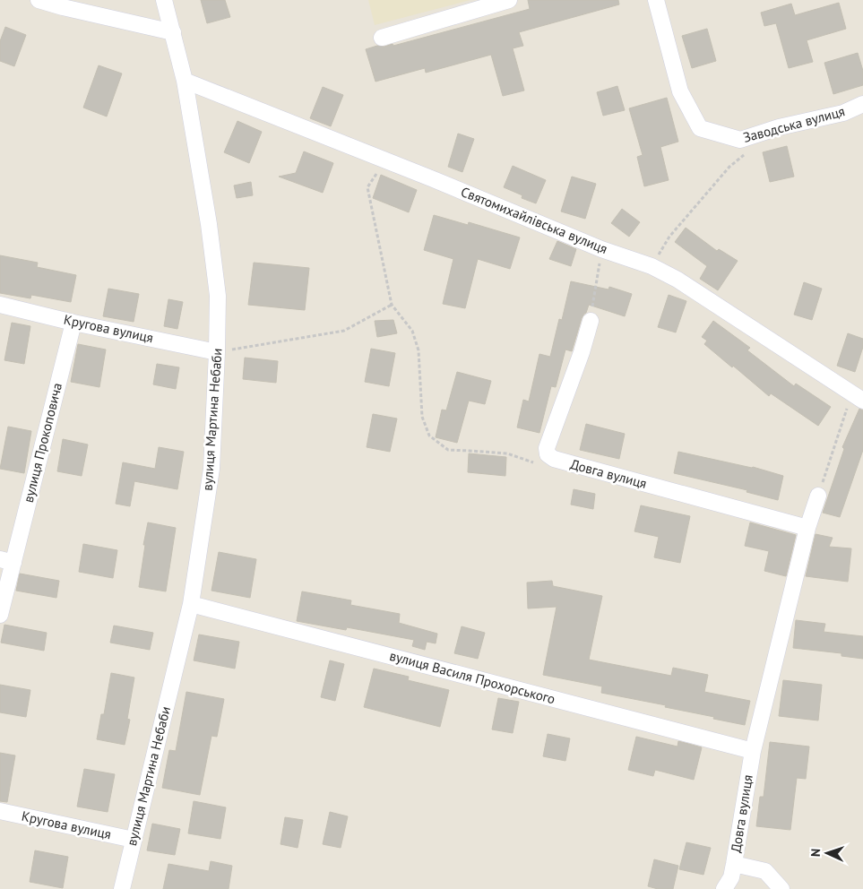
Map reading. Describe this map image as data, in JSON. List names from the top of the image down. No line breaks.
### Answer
{"streets":{"street":["Заводська вулиця","Святомихайлівська вулиця","Кругова вулиця","вулиця Мартина Небаби","вулиця Прокоповича","Довга вулиця","вулиця Василя Прохорського"]},"crossings":[["Святомихайлівська вулиця","вулиця Мартина Небаби"],["Кругова вулиця","вулиця Мартина Небаби"],["Кругова вулиця","вулиця Прокоповича"],["вулиця Мартина Небаби","вулиця Василя Прохорського"],["Довга вулиця","вулиця Василя Прохорського"]],"north":"left"}
